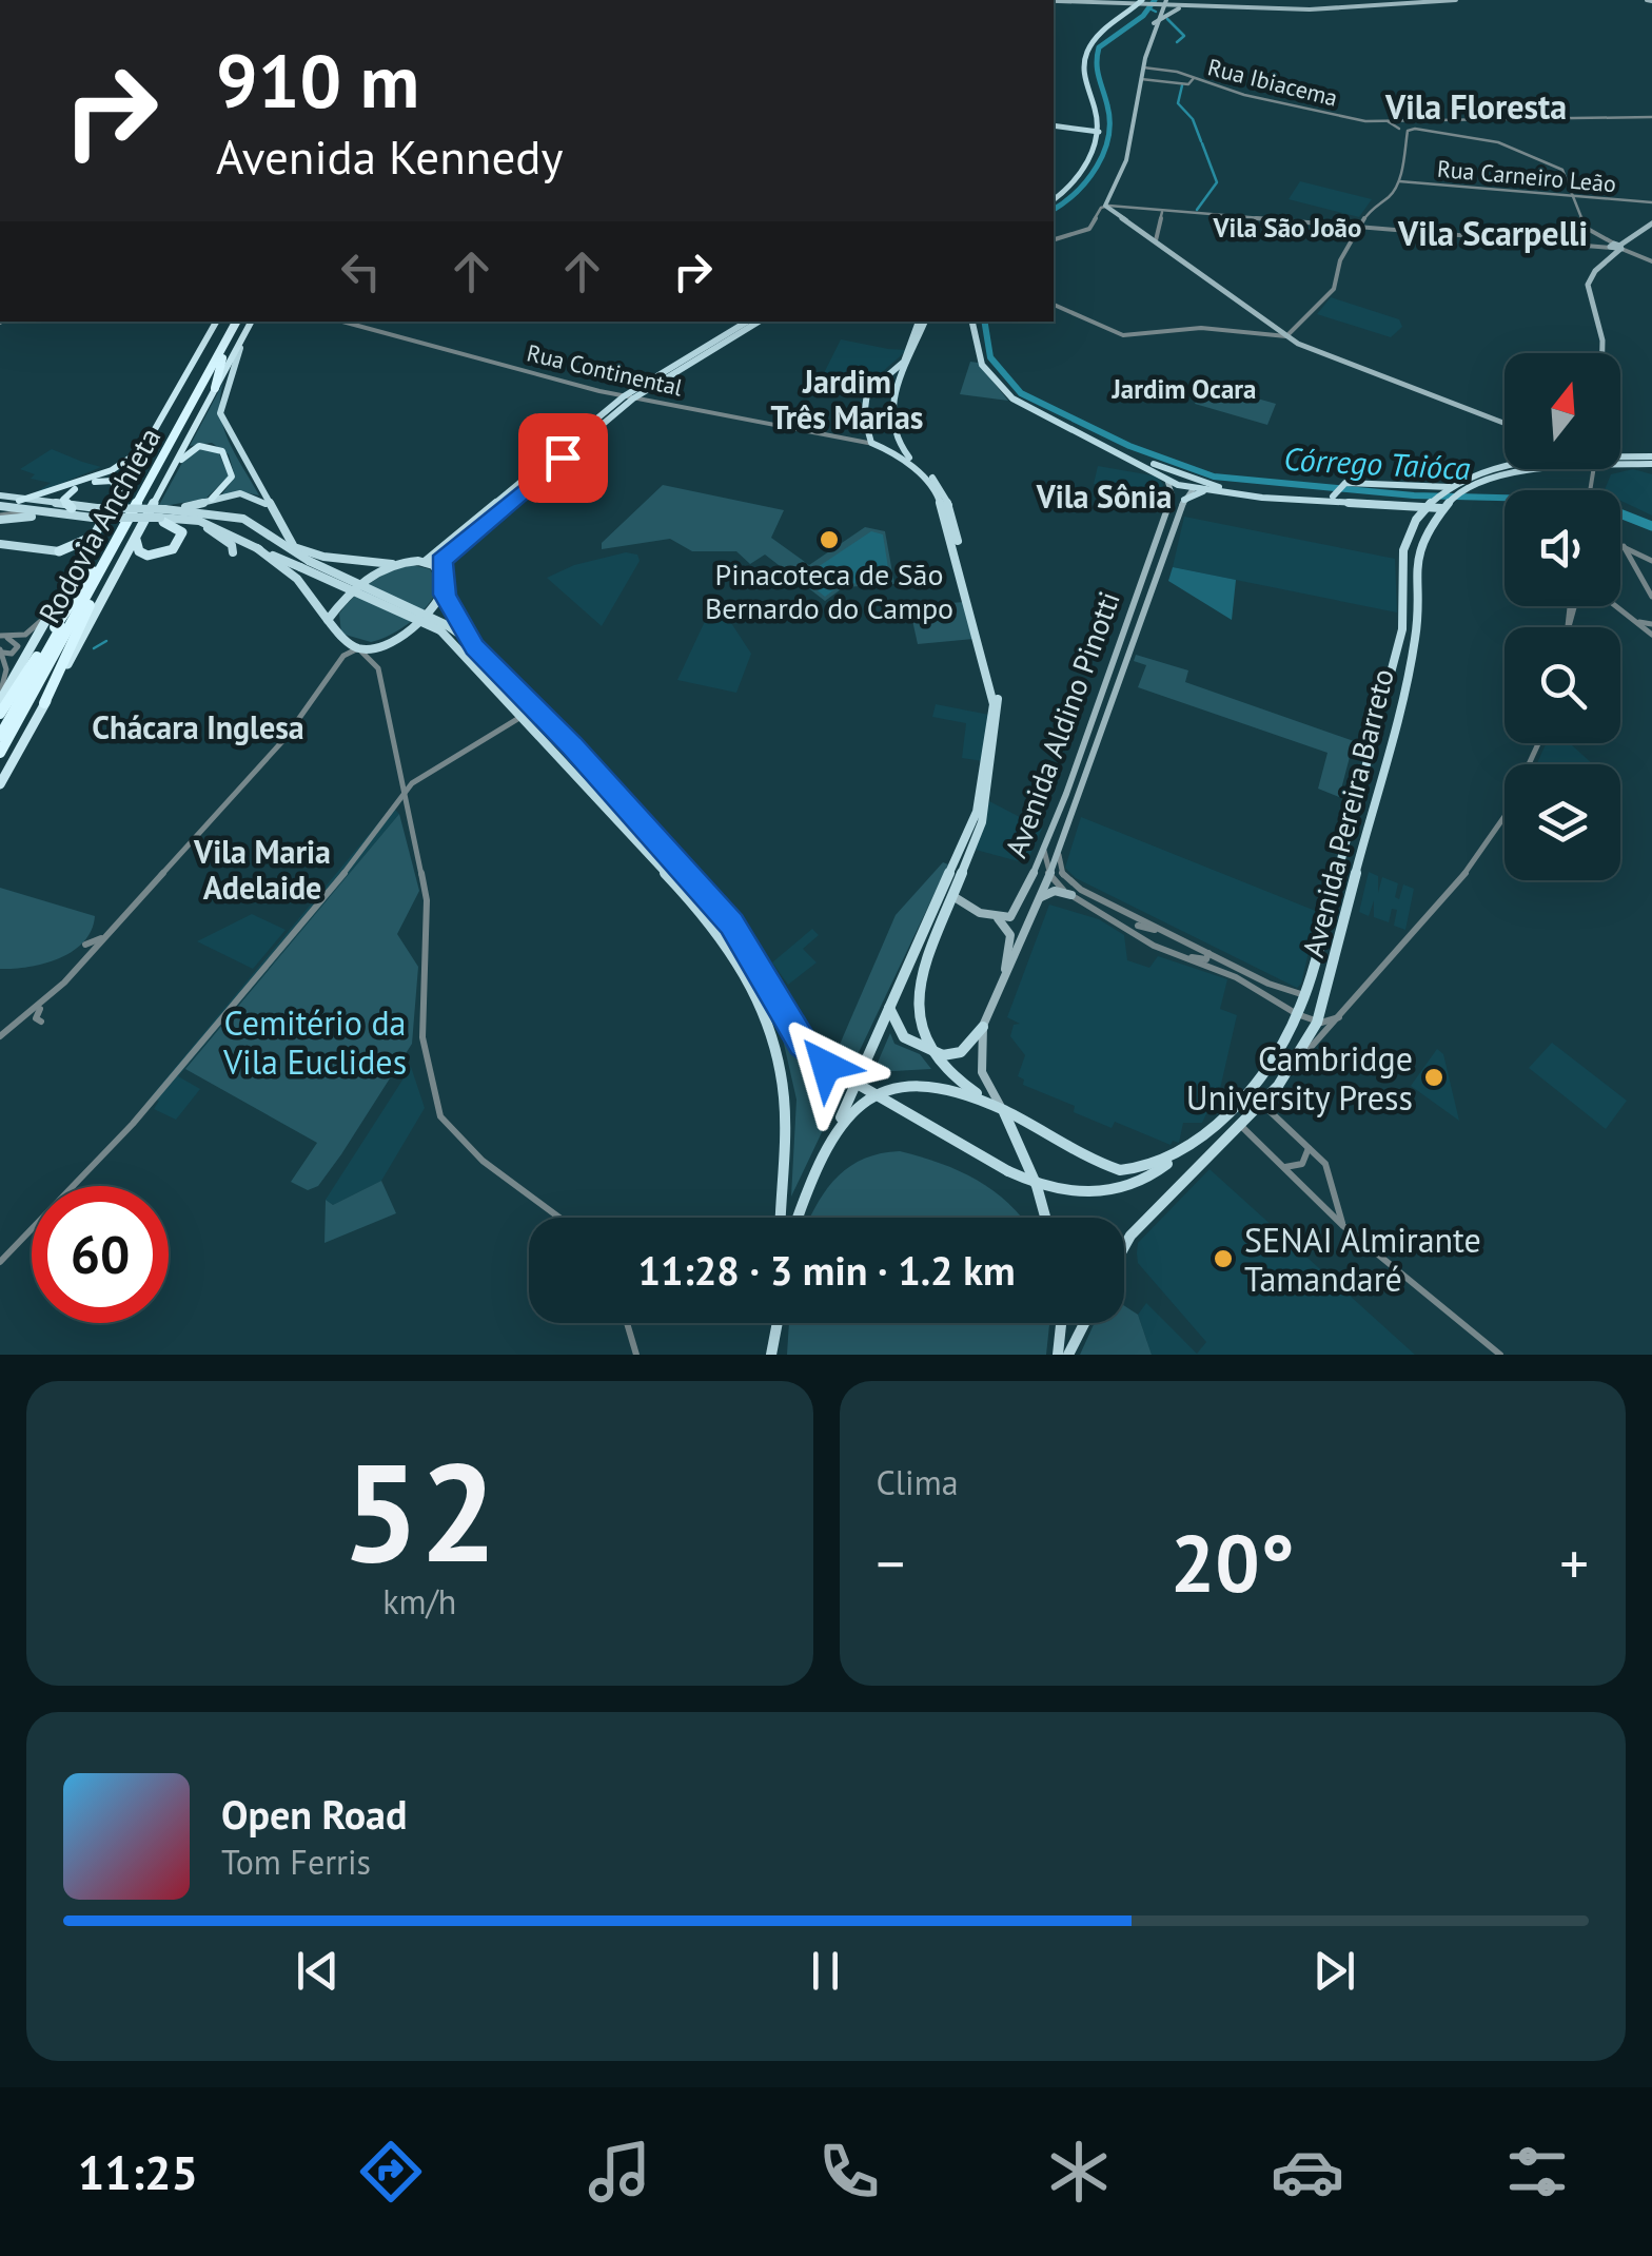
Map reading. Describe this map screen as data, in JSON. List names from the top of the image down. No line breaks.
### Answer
{"streets":{"highway":["Rodovia Anchieta"],"main road":["Avenida Aldino Pinotti","Avenida Pereira Barreto"],"street":["Rua Ibiacema","Rua Carneiro Leão","Rua Continental"]},"crossings":[["Avenida Aldino Pinotti","Avenida Pereira Barreto"]],"districts":["Vila Floresta","Vila São João","Vila Scarpelli","Jardim Três Marias","Jardim Ocara","Vila Sônia","Chácara Inglesa","Vila Maria Adelaide"],"water":["Córrego Taióca"],"parks":["Cemitério da Vila Euclides"],"places":["Pinacoteca de São Bernardo do Campo","Cambridge University Press","SENAI Almirante Tamandaré"],"north":"top","page":{"turn":["910 m","Avenida Kennedy"],"limit":"60","trip":"11:28 · 3 min · 1.2 km","tile":[["52","km/h"],"Clima"],"heat":["−","20°","+"],"song":["Open Road","Tom Ferris"],"tabs":"11:25"}}
